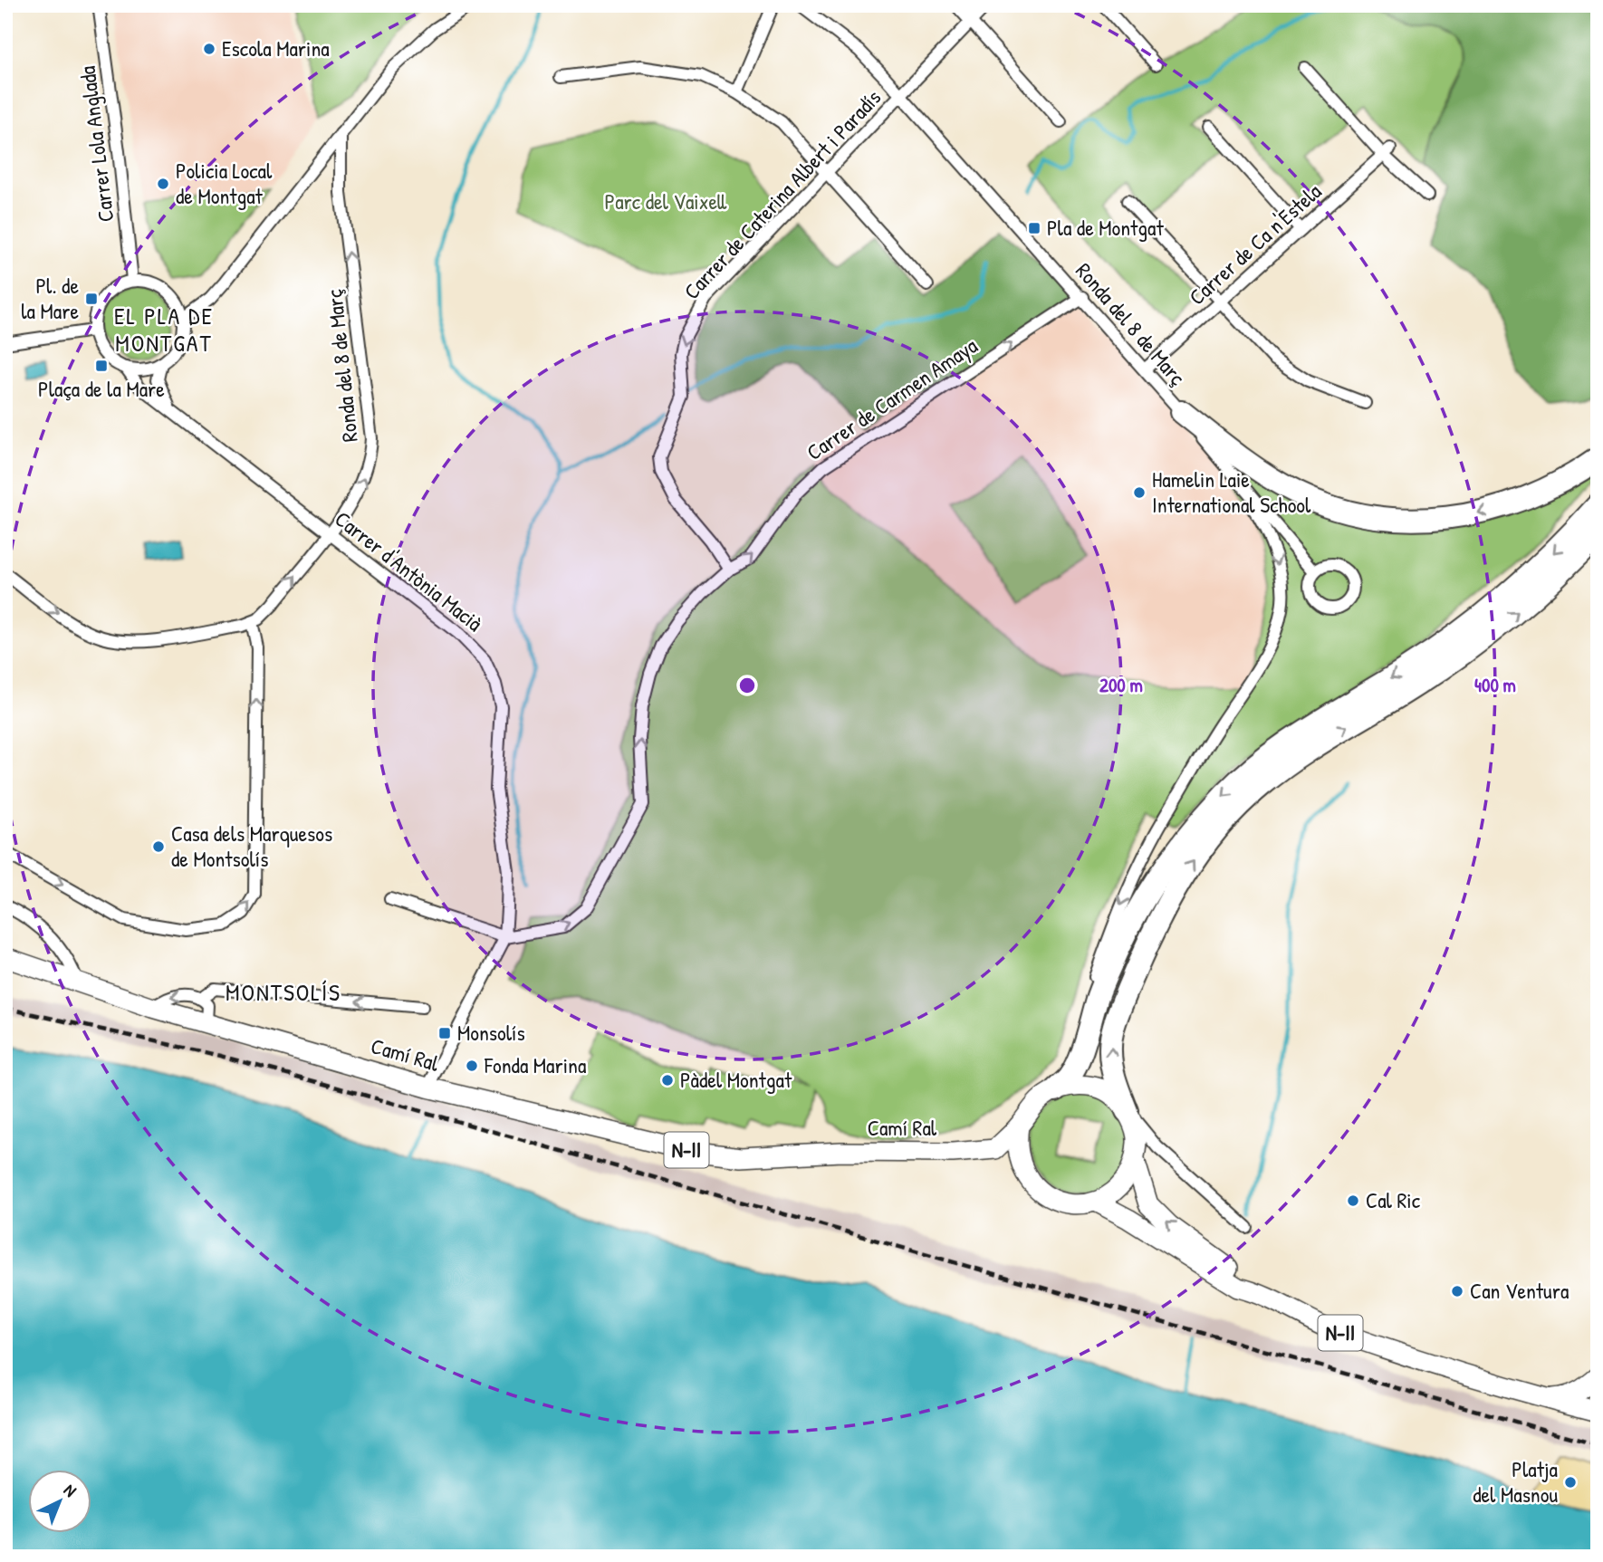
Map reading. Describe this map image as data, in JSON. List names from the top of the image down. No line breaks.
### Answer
{"streets":{"main road":["Camí Ral","N-II"],"street":["Carrer Lola Anglada","Carrer de Caterina Albert i Paradís","Carrer de Ca n'Estela","Ronda del 8 de Març","Carrer de Carmen Amaya","Carrer d'Antònia Macià"]},"crossings":[["Carrer Lola Anglada","Carrer d'Antònia Macià"],["Carrer de Caterina Albert i Paradís","Ronda del 8 de Març"],["Carrer de Caterina Albert i Paradís","Carrer de Carmen Amaya"],["Carrer de Ca n'Estela","Ronda del 8 de Març"],["Ronda del 8 de Març","Carrer de Carmen Amaya"],["Ronda del 8 de Març","Carrer d'Antònia Macià"],["Carrer de Carmen Amaya","Carrer d'Antònia Macià"],["Camí Ral","N-II"]],"one_way":["Carrer de Caterina Albert i Paradís","Carrer de Carmen Amaya"],"districts":["EL PLA DE MONTGAT","MONTSOLÍS"],"parks":["Parc del Vaixell"],"places":{"other":["Escola Marina","Policia Local de Montgat","Hamelin Laie International School","Casa dels Marquesos de Montsolís","Fonda Marina","Pàdel Montgat","Cal Ric","Can Ventura","Platja del Masnou"],"transit":["Pla de Montgat","Pl. de la Mare","Plaça de la Mare","Monsolís"]},"north":"top right","rings":["200 m","400 m"]}
